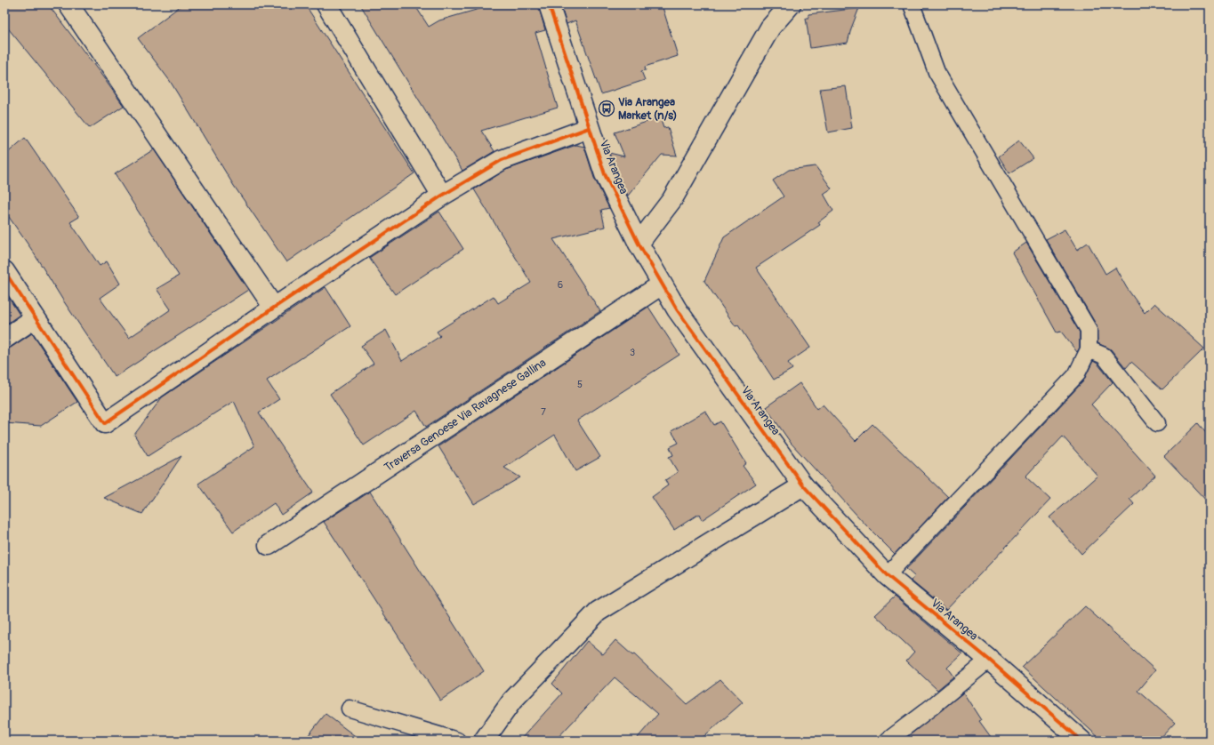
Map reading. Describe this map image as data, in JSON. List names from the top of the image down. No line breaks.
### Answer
{"streets":{"street":["Via Arangea","Traversa Genoese Via Ravagnese Gallina"]},"crossings":[["Via Arangea","Traversa Genoese Via Ravagnese Gallina"]],"places":{"bus stop":["Via Arangea Market (n/s)"]},"house_numbers":["6","3","5","7"]}
